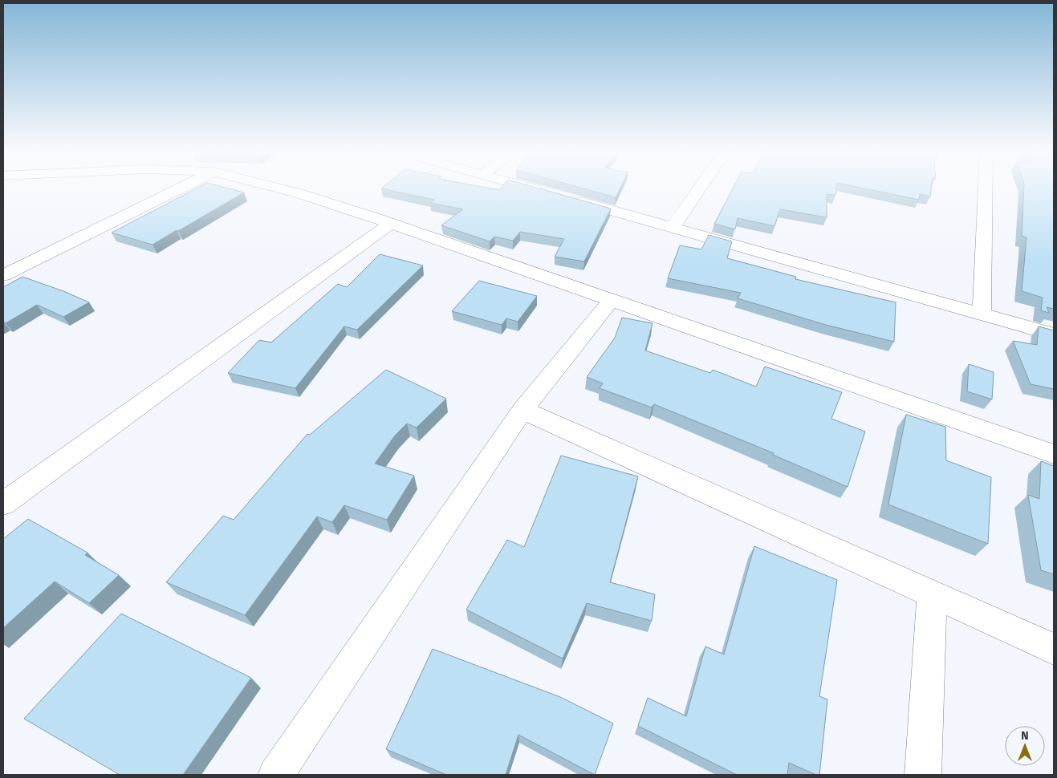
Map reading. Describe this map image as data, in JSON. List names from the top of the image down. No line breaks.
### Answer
{"north":"top"}
